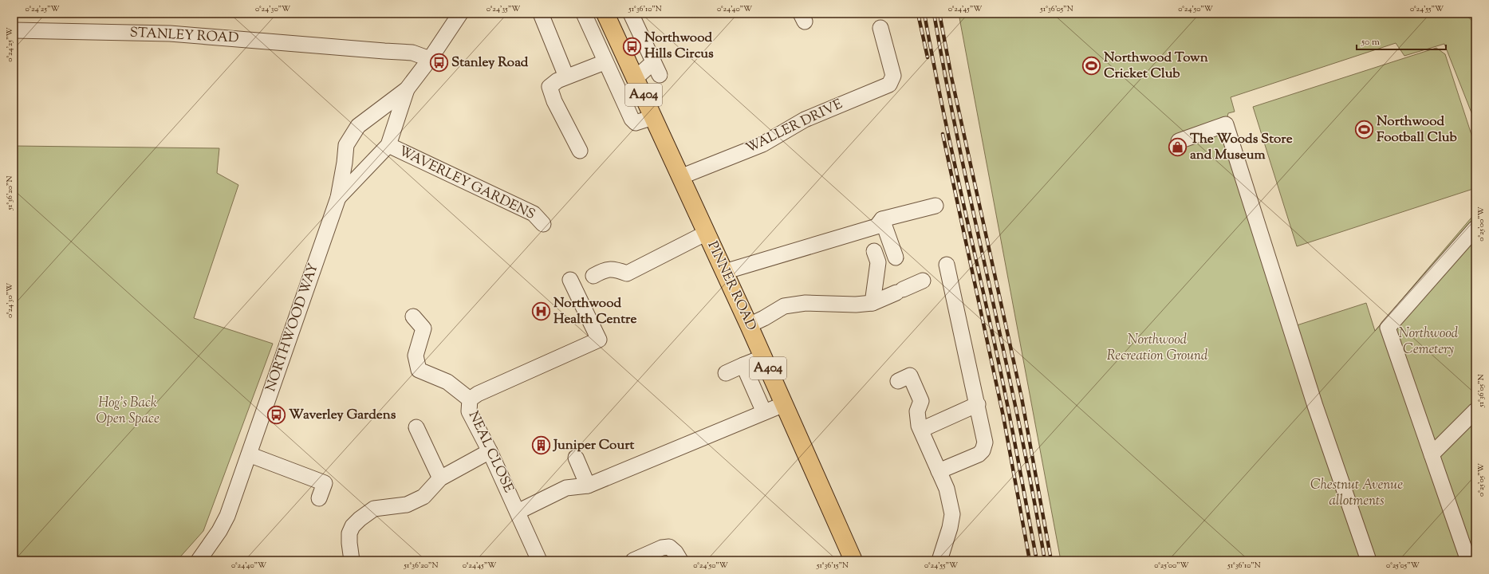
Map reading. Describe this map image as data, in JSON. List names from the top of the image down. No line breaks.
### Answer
{"streets":{"main road":["A404","PINNER ROAD"],"street":["STANLEY ROAD","WALLER DRIVE","WAVERLEY GARDENS","NORTHWOOD WAY","NEAL CLOSE"]},"crossings":[["WALLER DRIVE","PINNER ROAD"]],"parks":["Northwood Cemetery","Northwood Recreation Ground","Hog's Back Open Space","Chestnut Avenue allotments"],"places":{"bus stop":["Northwood Hills Circus","Stanley Road","Waverley Gardens"],"sports":["Northwood Town Cricket Club","Northwood Football Club"],"shop":["The Woods Store and Museum"],"hospital":["Northwood Health Centre"],"building":["Juniper Court"]},"scale_bar":"50 m","coordinates":["0°24'25\"W","0°24'30\"W","0°24'35\"W","51°36'10\"N","0°24'40\"W","0°24'45\"W","51°36'05\"N","0°24'50\"W","0°24'55\"W","51°36'20\"N","0°25'00\"W","0°25'05\"W","51°36'15\"N"]}
